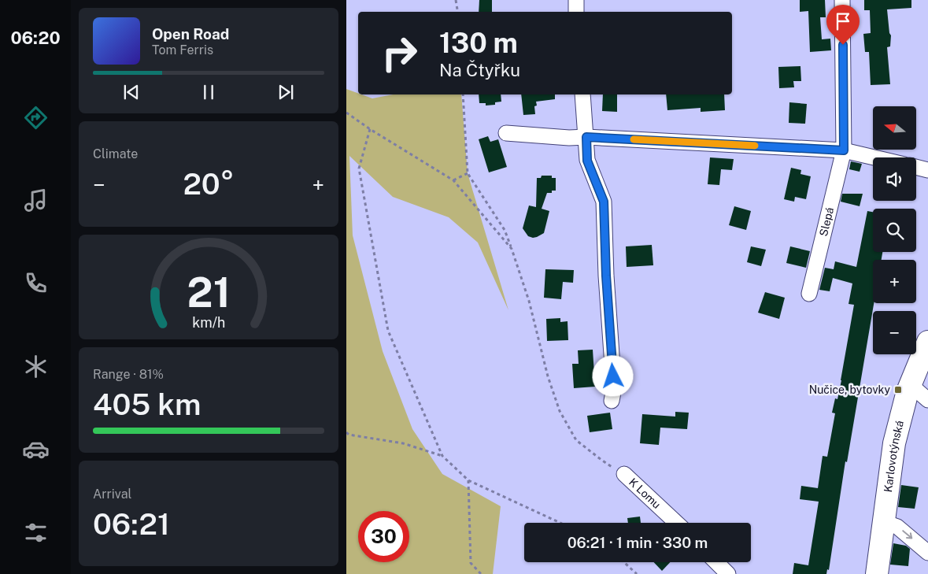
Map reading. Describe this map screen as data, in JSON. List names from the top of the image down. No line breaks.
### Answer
{"streets":{"main road":["Karlovotýnská"],"street":["Slepá","K Lomu"]},"places":{"transit":["Nučice, bytovky"]},"north":"left","page":{"tabs":"06:20","turn":["130 m","Na Čtyřku"],"song":["Open Road","Tom Ferris"],"map_buttons":["+","−"],"tile":["Climate",["Range · 81%","405 km"],["Arrival","06:21"]],"heat":["−","20°","+"],"limit":"30","trip":"06:21 · 1 min · 330 m","gauge":["21","km/h"]}}
